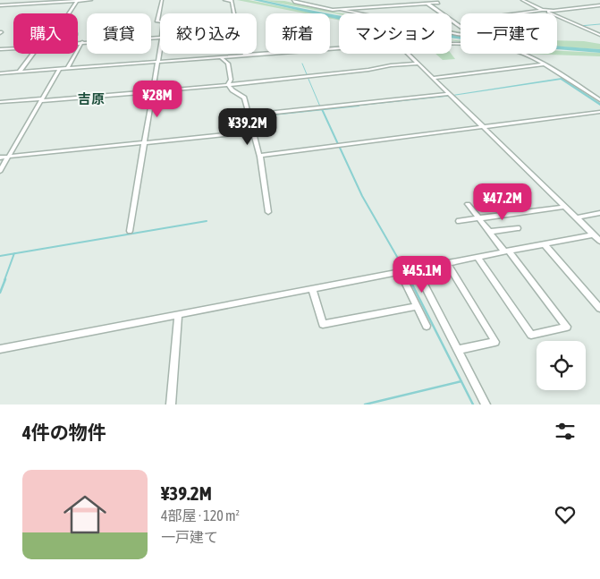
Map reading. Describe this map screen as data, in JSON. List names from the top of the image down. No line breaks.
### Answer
{"districts":["吉原"],"page":{"chip":["購入","賃貸","絞り込み","新着","マンション","一戸建て"],"price":["¥28M","¥39.2M","¥47.2M","¥45.1M"],"heading":"4件の物件","list":[{"name":"¥39.2M","note":"4部屋 · 120 m² · 一戸建て"}]}}
